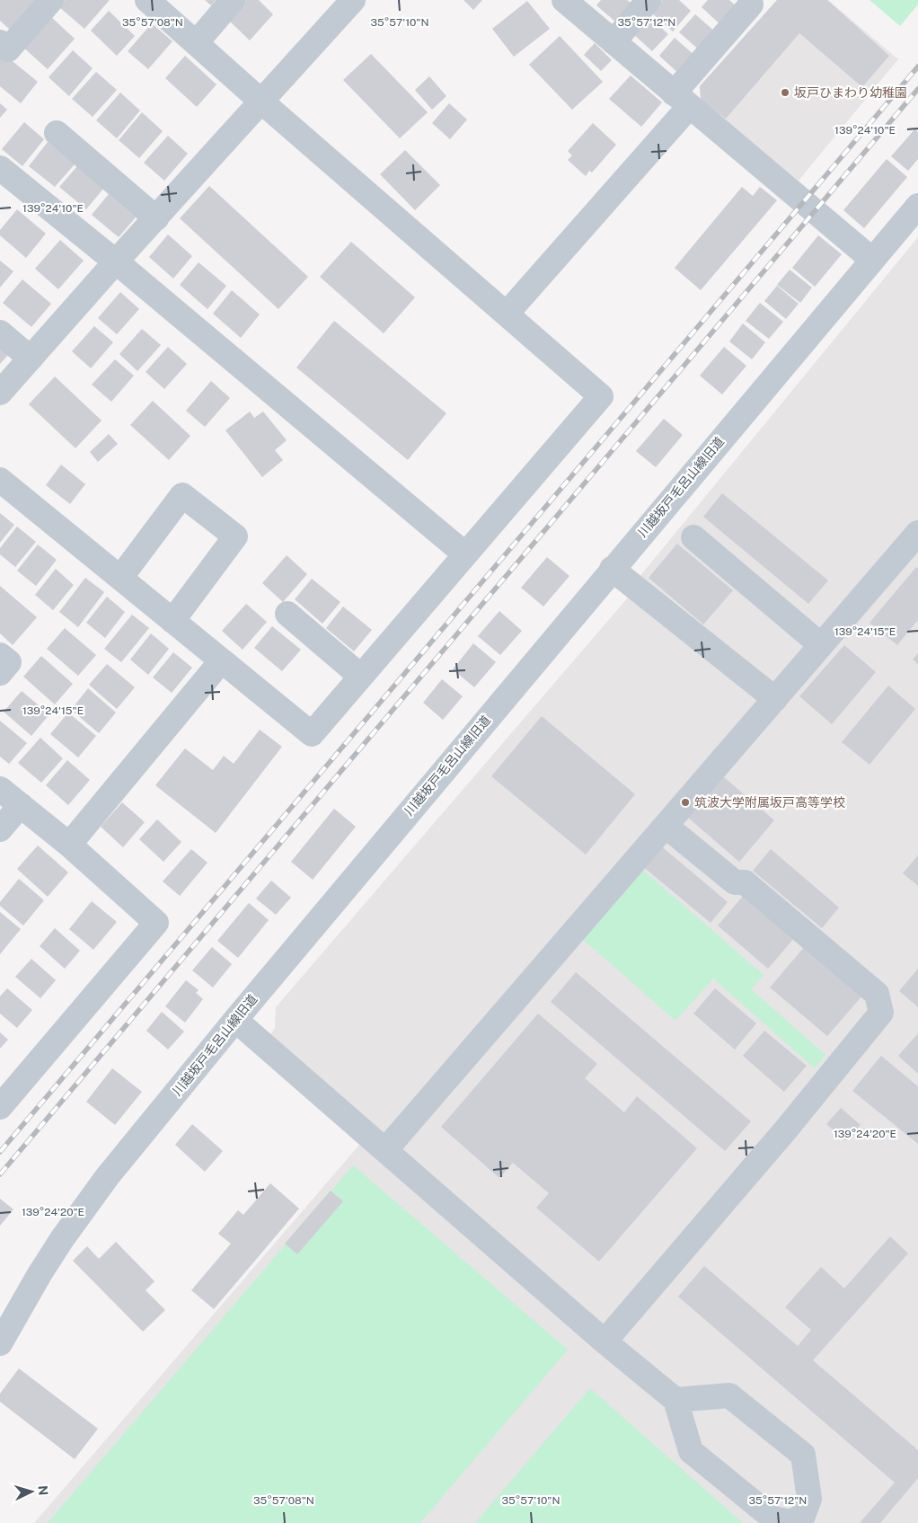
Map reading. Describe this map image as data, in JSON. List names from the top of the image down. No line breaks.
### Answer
{"streets":{"street":["川越坂戸毛呂山線旧道"]},"places":["坂戸ひまわり幼稚園","筑波大学附属坂戸高等学校"],"north":"right","coordinates":["35°57'08\"N","35°57'10\"N","35°57'12\"N","139°24'10\"E","139°24'15\"E","139°24'20\"E"]}
